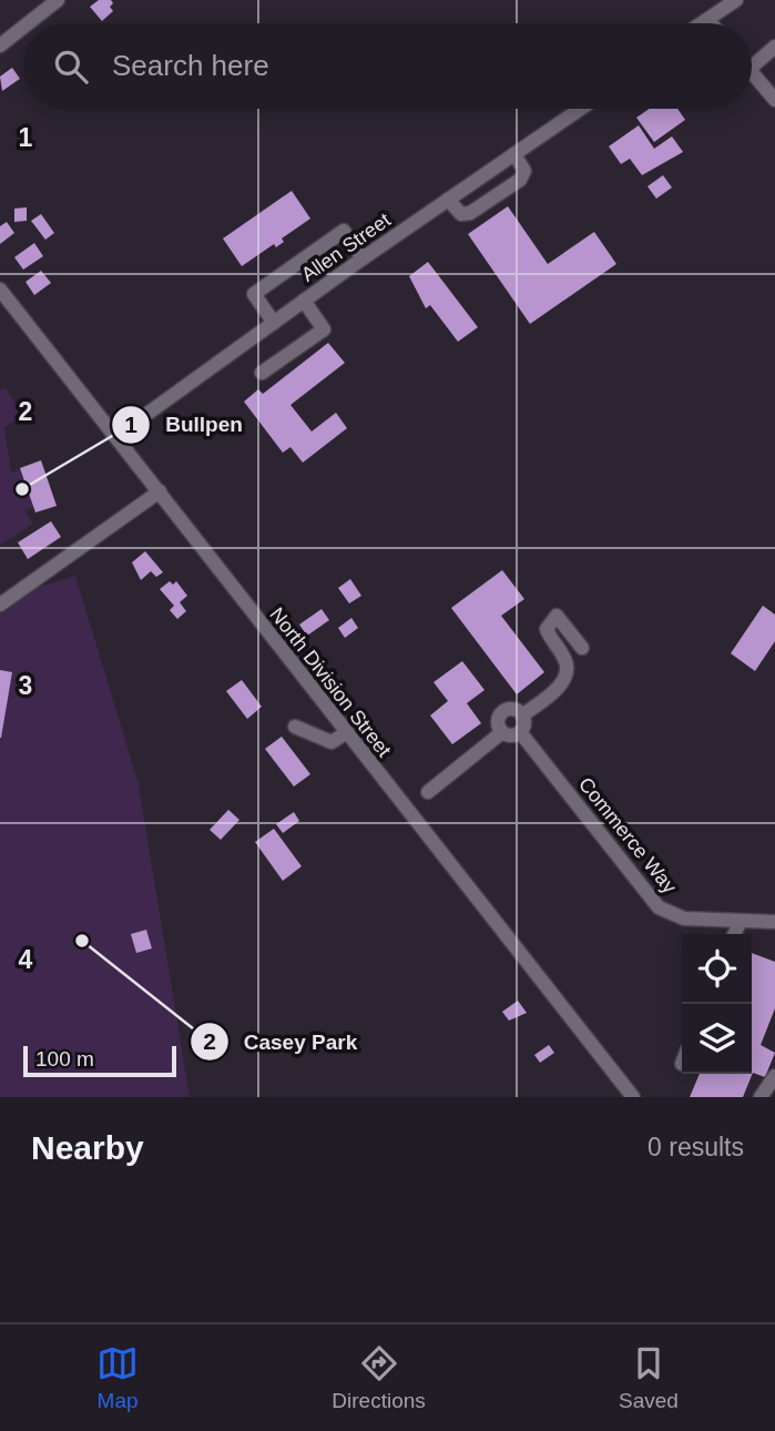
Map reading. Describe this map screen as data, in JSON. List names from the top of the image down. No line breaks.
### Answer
{"streets":{"street":["Allen Street","North Division Street","Commerce Way"]},"crossings":[["Allen Street","North Division Street"]],"places":["Bullpen","Casey Park"],"scale_bar":"100 m","page":{"search":"Search here","scale":"100 m","heading":["Nearby","0 results"],"nav":["Map","Directions","Saved"]},"grid":{"rows":["1","2","3","4"]}}
